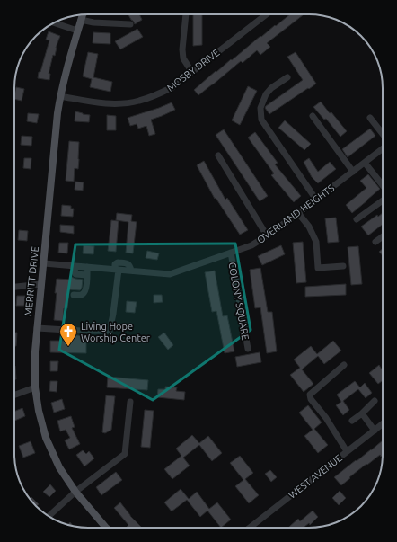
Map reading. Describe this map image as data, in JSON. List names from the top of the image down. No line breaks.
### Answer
{"streets":{"main road":["MERRITT DRIVE"],"street":["MOSBY DRIVE","OVERLAND HEIGHTS","COLONY SQUARE","WEST AVENUE"]},"crossings":[["MOSBY DRIVE","MERRITT DRIVE"],["OVERLAND HEIGHTS","MERRITT DRIVE"],["OVERLAND HEIGHTS","COLONY SQUARE"]],"places":{"church":["Living Hope Worship Center"]}}
